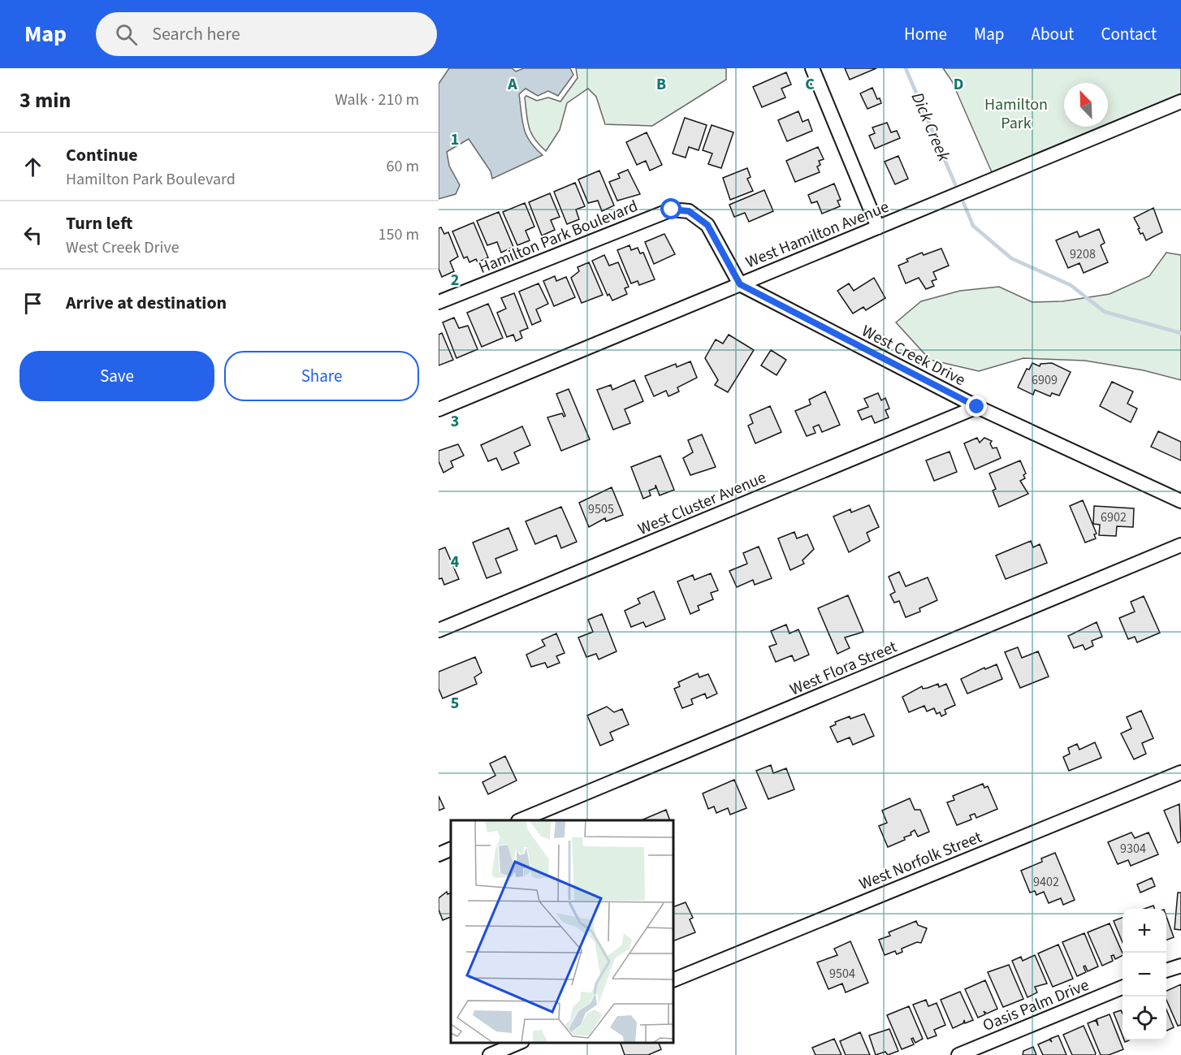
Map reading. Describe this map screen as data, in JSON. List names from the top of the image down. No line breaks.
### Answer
{"streets":{"street":["West Hamilton Avenue","Hamilton Park Boulevard","West Creek Drive","West Cluster Avenue","West Flora Street","West Norfolk Street","Oasis Palm Drive"]},"crossings":[["West Hamilton Avenue","Hamilton Park Boulevard"],["West Hamilton Avenue","West Creek Drive"],["Hamilton Park Boulevard","West Creek Drive"],["West Creek Drive","West Cluster Avenue"]],"water":["Dick Creek"],"parks":["Hamilton Park"],"house_numbers":["9208","6909","9505","6902","9304","9402","9504"],"north":"top left","page":{"header":"Map","search":"Search here","nav":["Home","Map","About","Contact"],"heading":["3 min","Walk · 210 m"],"list":[["Continue","Hamilton Park Boulevard","60 m"],["Turn left","West Creek Drive","150 m"],"Arrive at destination"],"buttons":["Save","Share"],"map_buttons":["+","−"]},"grid":{"columns":["A","B","C","D"],"rows":["1","2","3","4","5"]}}
